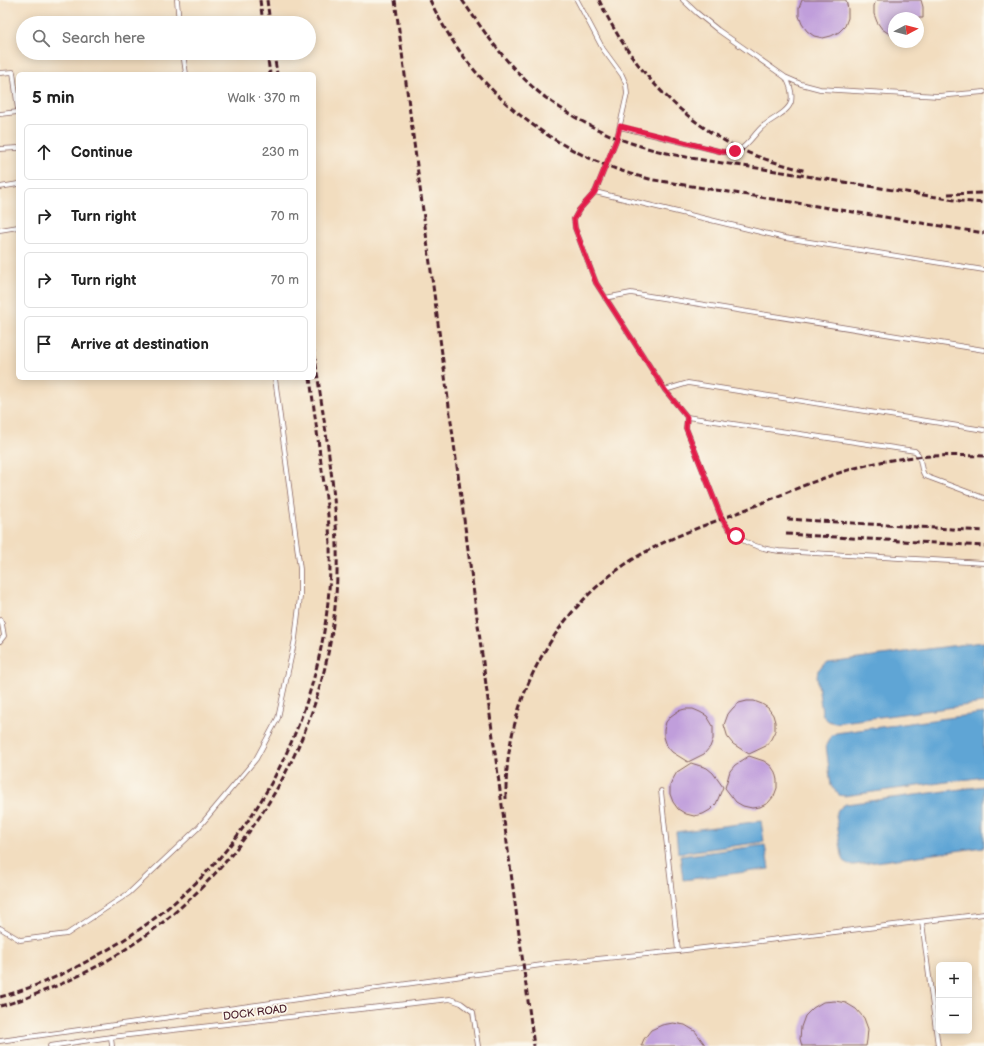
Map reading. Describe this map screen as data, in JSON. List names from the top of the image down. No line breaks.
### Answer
{"streets":{"lane":["DOCK ROAD"]},"north":"right","page":{"search":"Search here","heading":["5 min","Walk · 370 m"],"list":[["Continue","230 m"],["Turn right","70 m"],["Turn right","70 m"],"Arrive at destination"],"map_buttons":["+","−"]}}
